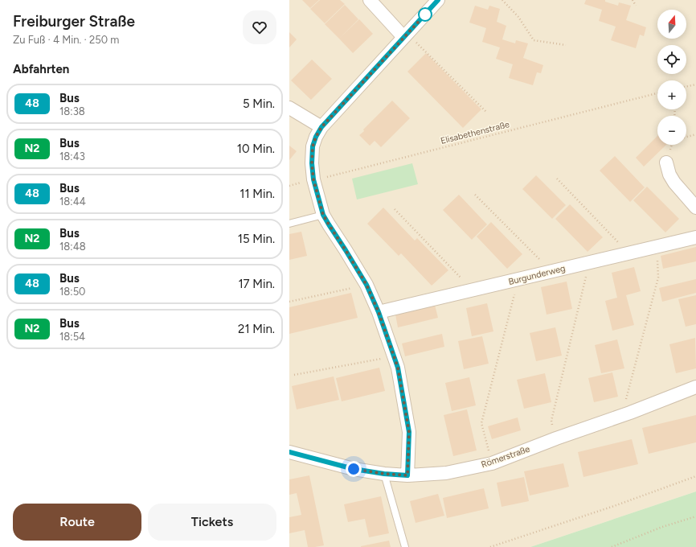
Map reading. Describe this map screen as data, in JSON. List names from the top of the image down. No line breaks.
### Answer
{"streets":{"street":["Burgunderweg","Römerstraße"],"path":["Elisabethenstraße"]},"lines":["bus line 48"],"north":"top","page":{"heading":[["Freiburger Straße","Zu Fuß · 4 Min. · 250 m"],"Abfahrten"],"map_buttons":["+","−"],"list":[{"mark":"48","name":"Bus","note":"18:38","value":"5 Min."},{"mark":"N2","name":"Bus","note":"18:43","value":"10 Min."},{"mark":"48","name":"Bus","note":"18:44","value":"11 Min."},{"mark":"N2","name":"Bus","note":"18:48","value":"15 Min."},{"mark":"48","name":"Bus","note":"18:50","value":"17 Min."},{"mark":"N2","name":"Bus","note":"18:54","value":"21 Min."}],"buttons":["Route","Tickets"]}}
